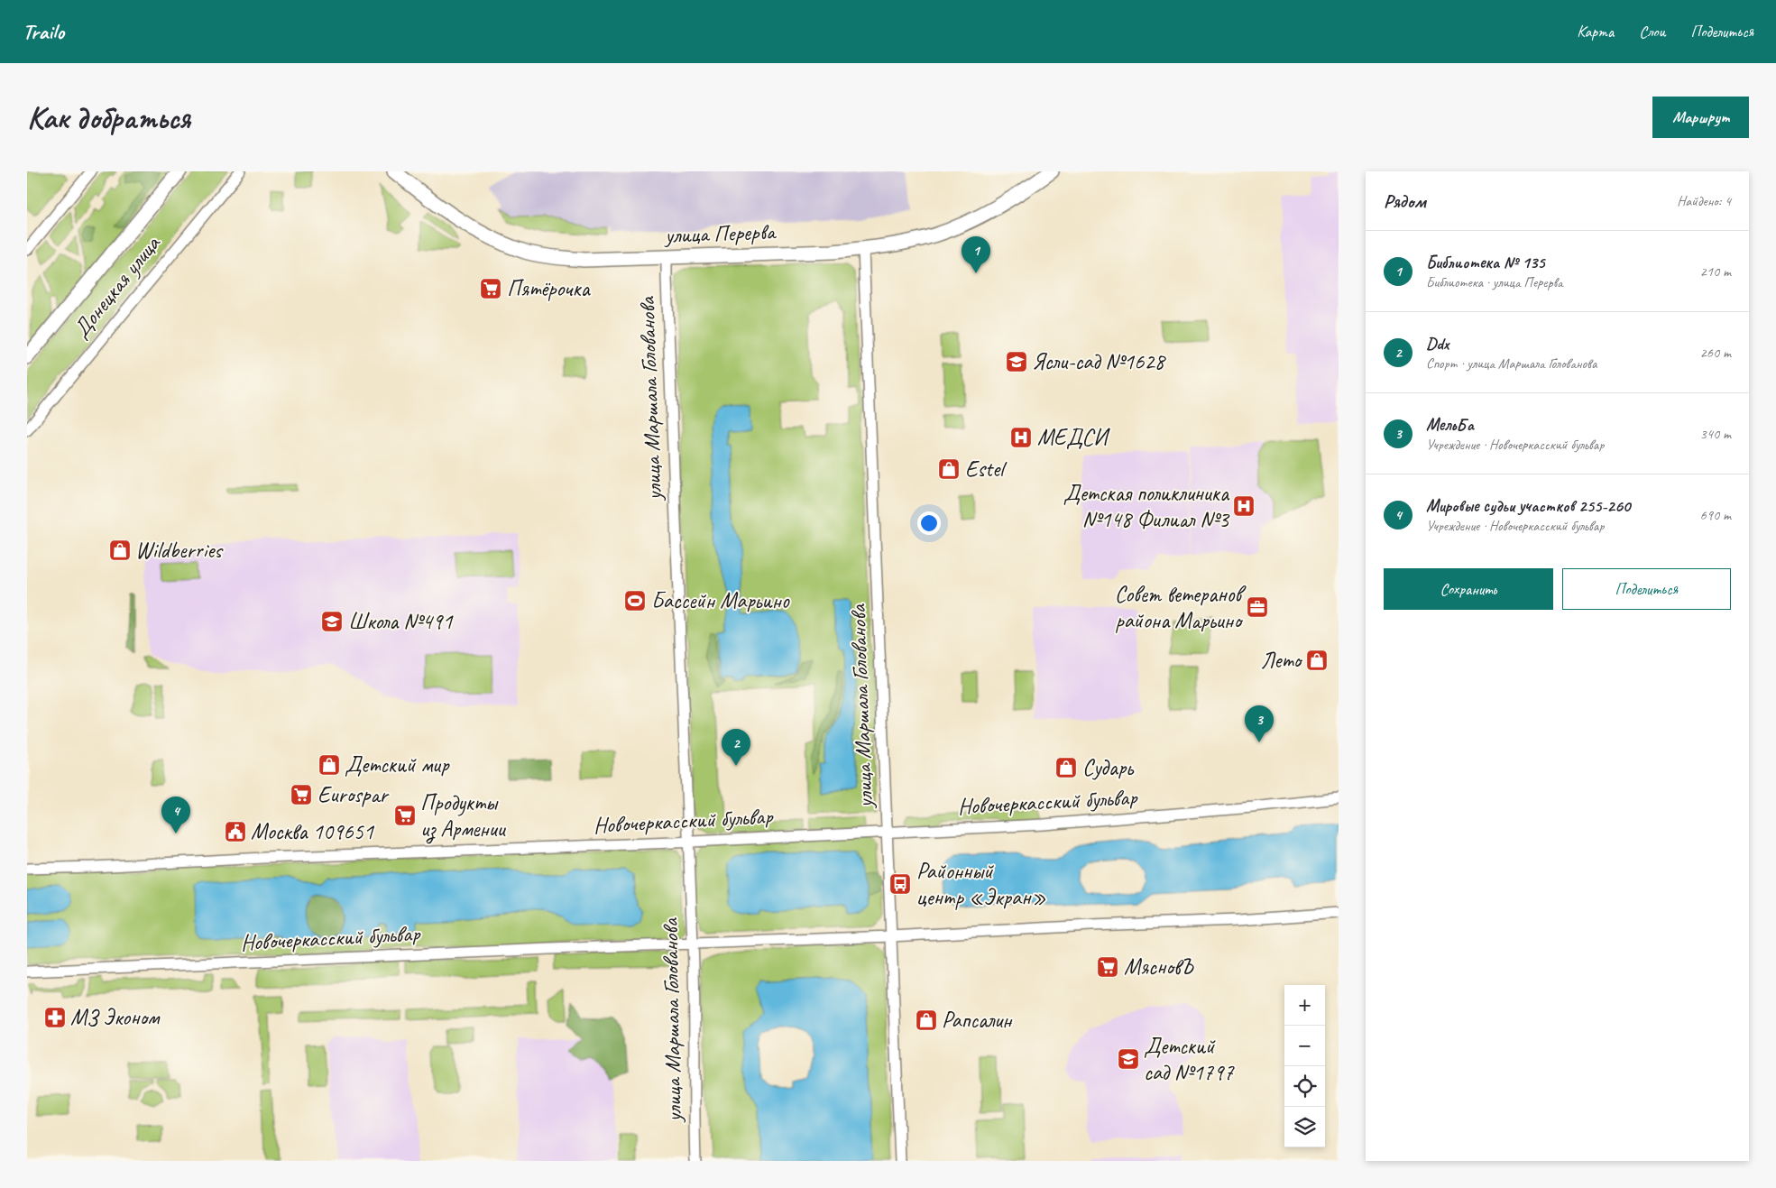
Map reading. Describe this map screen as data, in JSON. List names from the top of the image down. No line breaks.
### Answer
{"streets":{"main road":["улица Перерва","Донецкая улица"],"street":["улица Маршала Голованова","Новочеркасский бульвар"]},"crossings":[["улица Перерва","улица Маршала Голованова"],["улица Маршала Голованова","Новочеркасский бульвар"]],"places":{"supermarket":["Пятёрочка","Eurospar","Продукты из Армении","МясновЪ"],"school or university":["Ясли-сад №1628","Школа №491","Детский сад №1797"],"hospital":["МЕДСИ","Детская поликлиника №148 Филиал №3"],"shop":["Estel","Wildberries","Лето","Детский мир","Сударь","Рапсалин"],"sports":["Бассейн Марьино"],"office":["Совет ветеранов района Марьино"],"public building":["Москва 109651"],"bus stop":["Районный центр «Экран»"],"pharmacy":["МЗ Эконом"]},"page":{"header":"Trailo","nav":["Карта","Слои","Поделиться"],"buttons":["Маршрут",["Сохранить","Поделиться"]],"title":"Как добраться","heading":["Рядом","Найдено: 4"],"list":[{"mark":"1","name":"Библиотека № 135","note":"Библиотека · улица Перерва","value":"210 m"},{"mark":"2","name":"Ddx","note":"Спорт · улица Маршала Голованова","value":"260 m"},{"mark":"3","name":"МельБа","note":"Учреждение · Новочеркасский бульвар","value":"340 m"},{"mark":"4","name":"Мировые судьи участков 255-260","note":"Учреждение · Новочеркасский бульвар","value":"690 m"}],"pins":["1","3","2","4"],"map_buttons":["+","−"]}}
